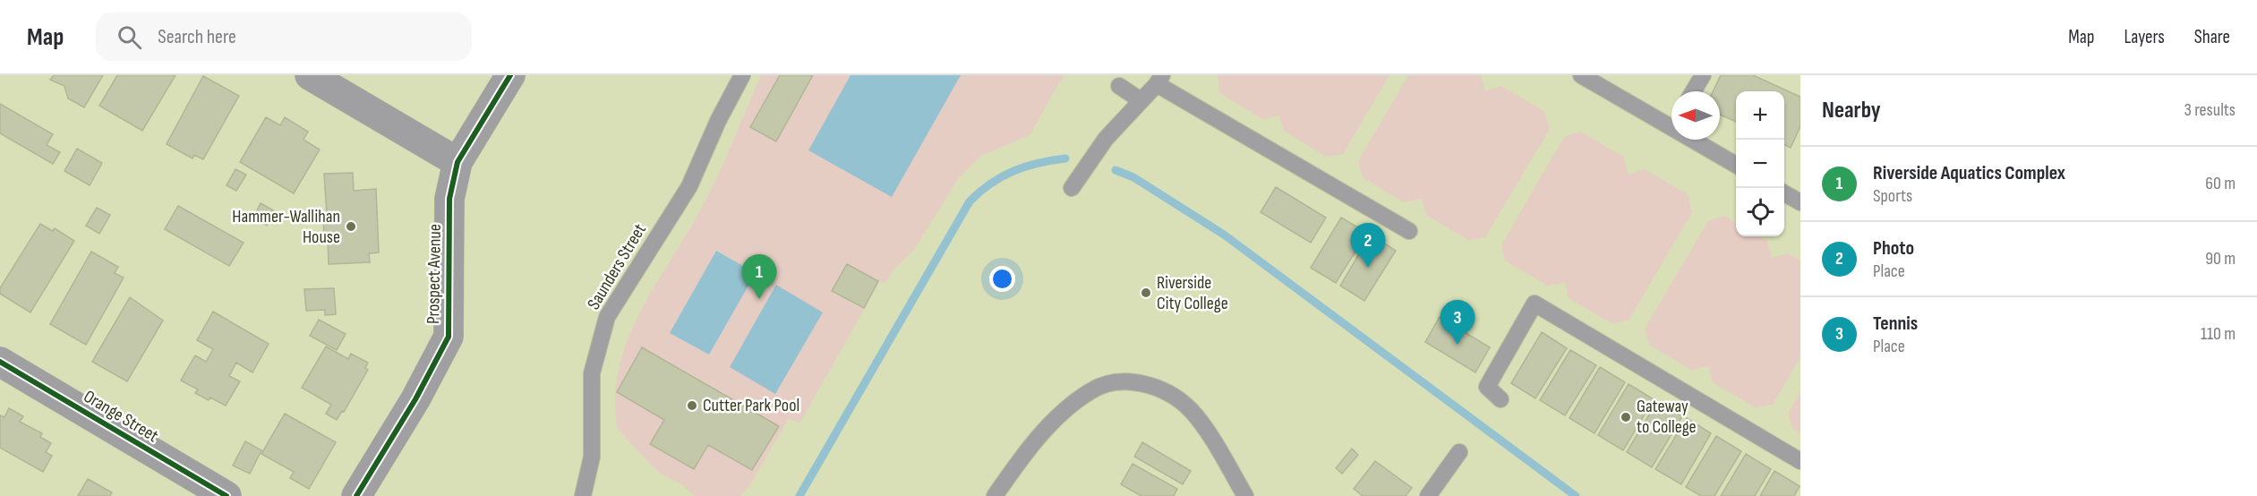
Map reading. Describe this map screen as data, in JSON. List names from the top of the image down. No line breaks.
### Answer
{"streets":{"street":["Prospect Avenue","Orange Street"],"lane":["Saunders Street"]},"places":["Hammer-Wallihan House","Riverside City College","Cutter Park Pool","Gateway to College"],"north":"left","page":{"header":"Map","search":"Search here","nav":["Map","Layers","Share"],"heading":["Nearby","3 results"],"map_buttons":["+","−"],"list":[{"mark":"1","name":"Riverside Aquatics Complex","note":"Sports","value":"60 m"},{"mark":"2","name":"Photo","note":"Place","value":"90 m"},{"mark":"3","name":"Tennis","note":"Place","value":"110 m"}],"pins":["2","1","3"]}}
